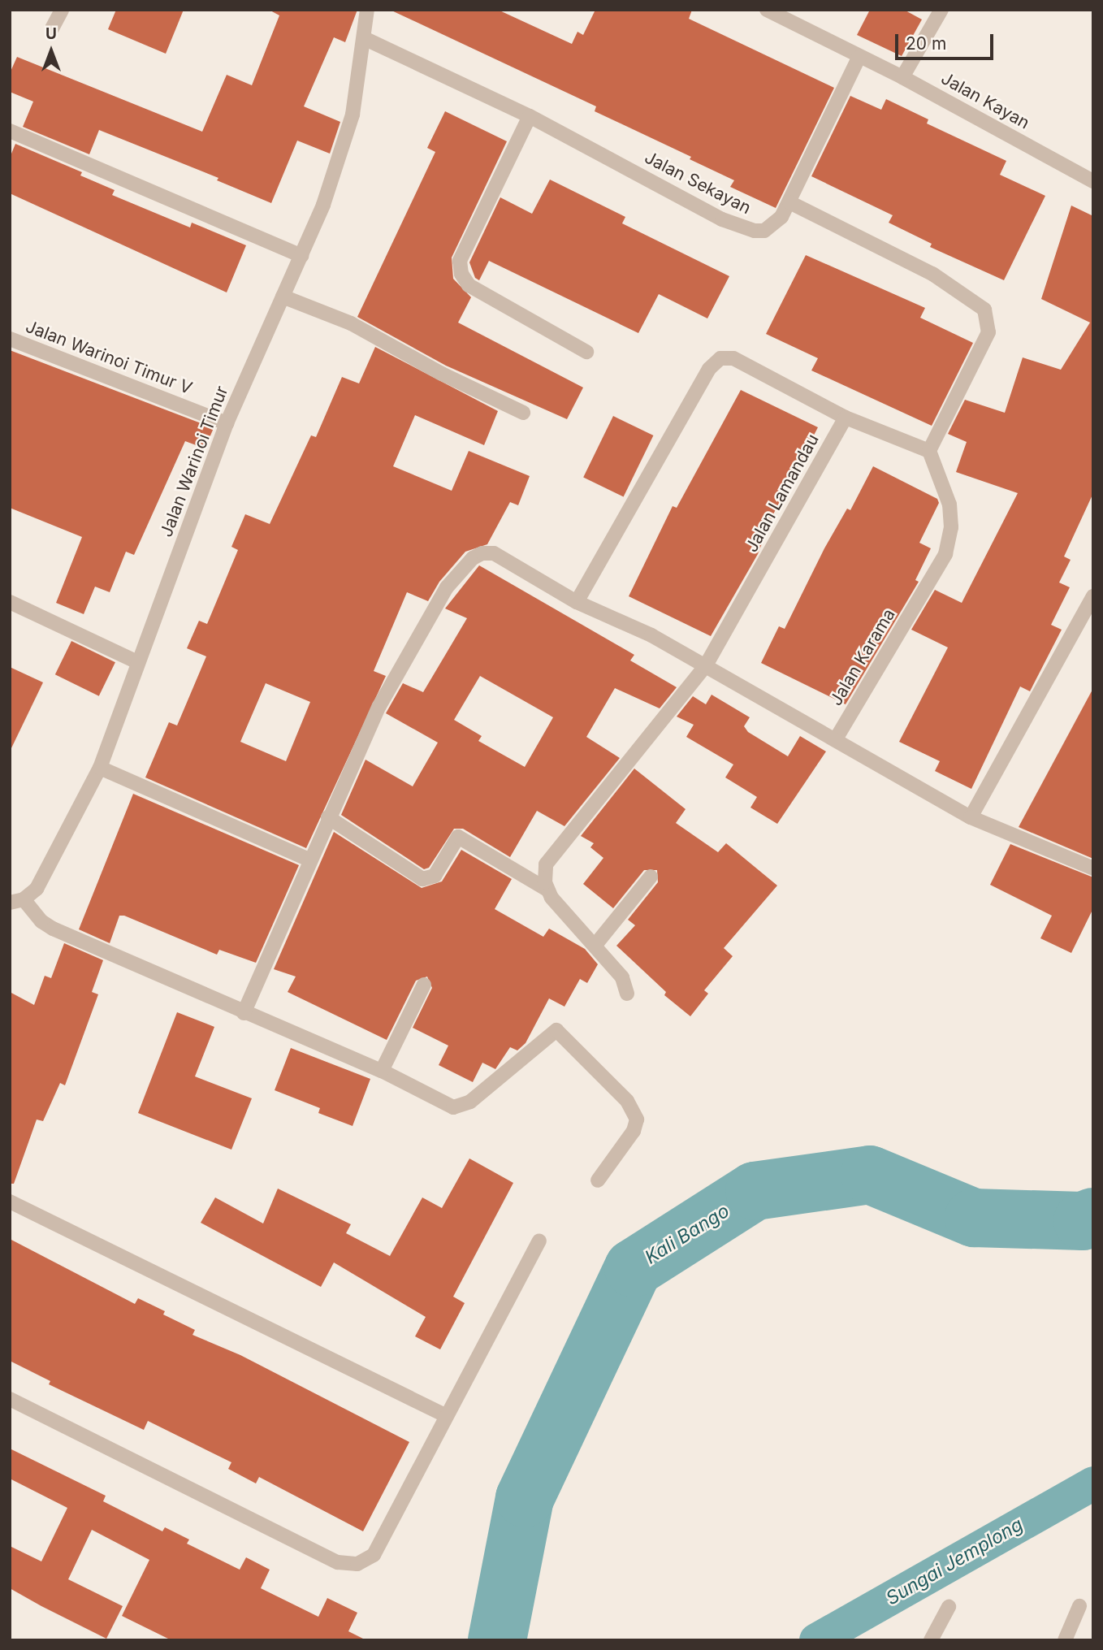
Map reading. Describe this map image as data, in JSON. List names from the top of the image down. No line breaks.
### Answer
{"streets":{"street":["Jalan Kayan","Jalan Sekayan","Jalan Warinoi Timur V","Jalan Warinoi Timur","Jalan Lamandau","Jalan Karama"]},"crossings":[["Jalan Sekayan","Jalan Warinoi Timur"],["Jalan Warinoi Timur V","Jalan Warinoi Timur"]],"water":["Kali Bango","Sungai Jemplong"],"scale_bar":"20 m","north":"top"}
